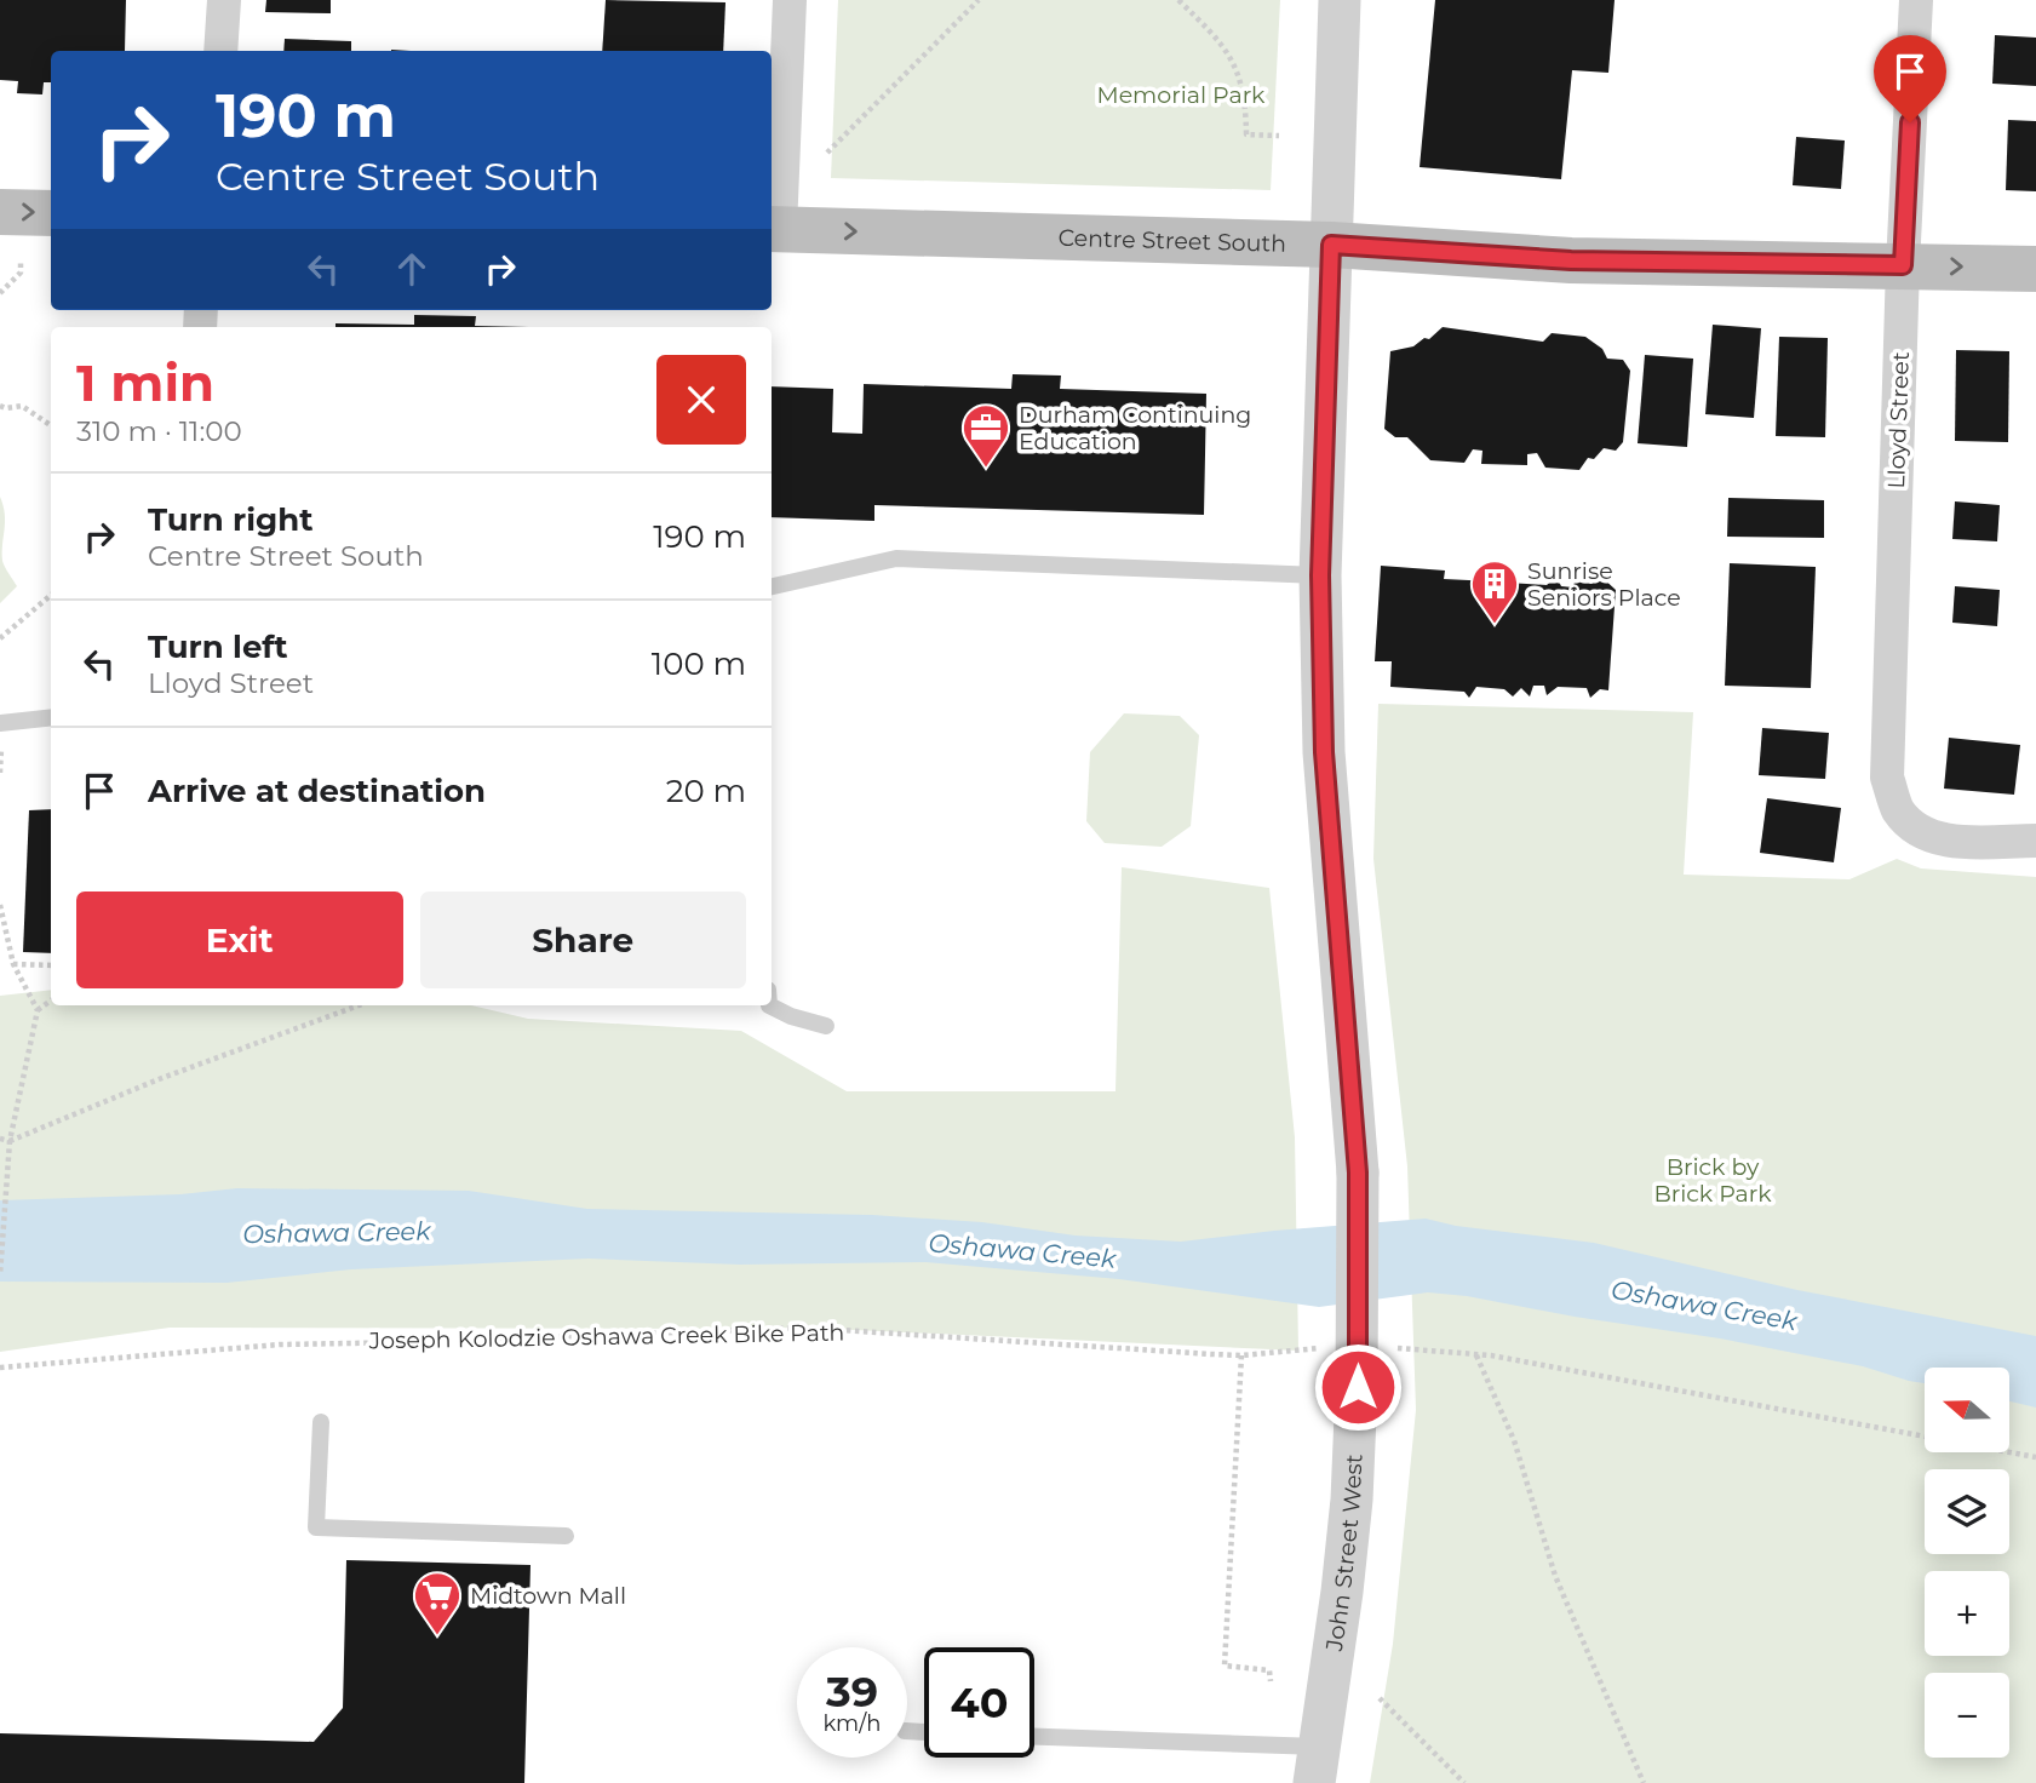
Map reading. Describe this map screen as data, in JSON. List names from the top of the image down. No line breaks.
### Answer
{"streets":{"main road":["Centre Street South"],"street":["Lloyd Street","John Street West"],"path":["Joseph Kolodzie Oshawa Creek Bike Path"]},"crossings":[["Centre Street South","Lloyd Street"],["Centre Street South","John Street West"]],"one_way":["Centre Street South"],"water":["Oshawa Creek"],"parks":["Memorial Park","Brick by Brick Park"],"places":{"office":["Durham Continuing Education"],"building":["Sunrise Seniors Place"],"supermarket":["Midtown Mall"]},"north":"left","page":{"turn":["190 m","Centre Street South"],"heading":["1 min","310 m · 11:00"],"list":[{"name":"Turn right","note":"Centre Street South","value":"190 m"},{"name":"Turn left","note":"Lloyd Street","value":"100 m"},{"name":"Arrive at destination","value":"20 m"}],"buttons":["Exit","Share"],"map_buttons":["+","−"],"speed":"39 km/h","limit":"40"}}
